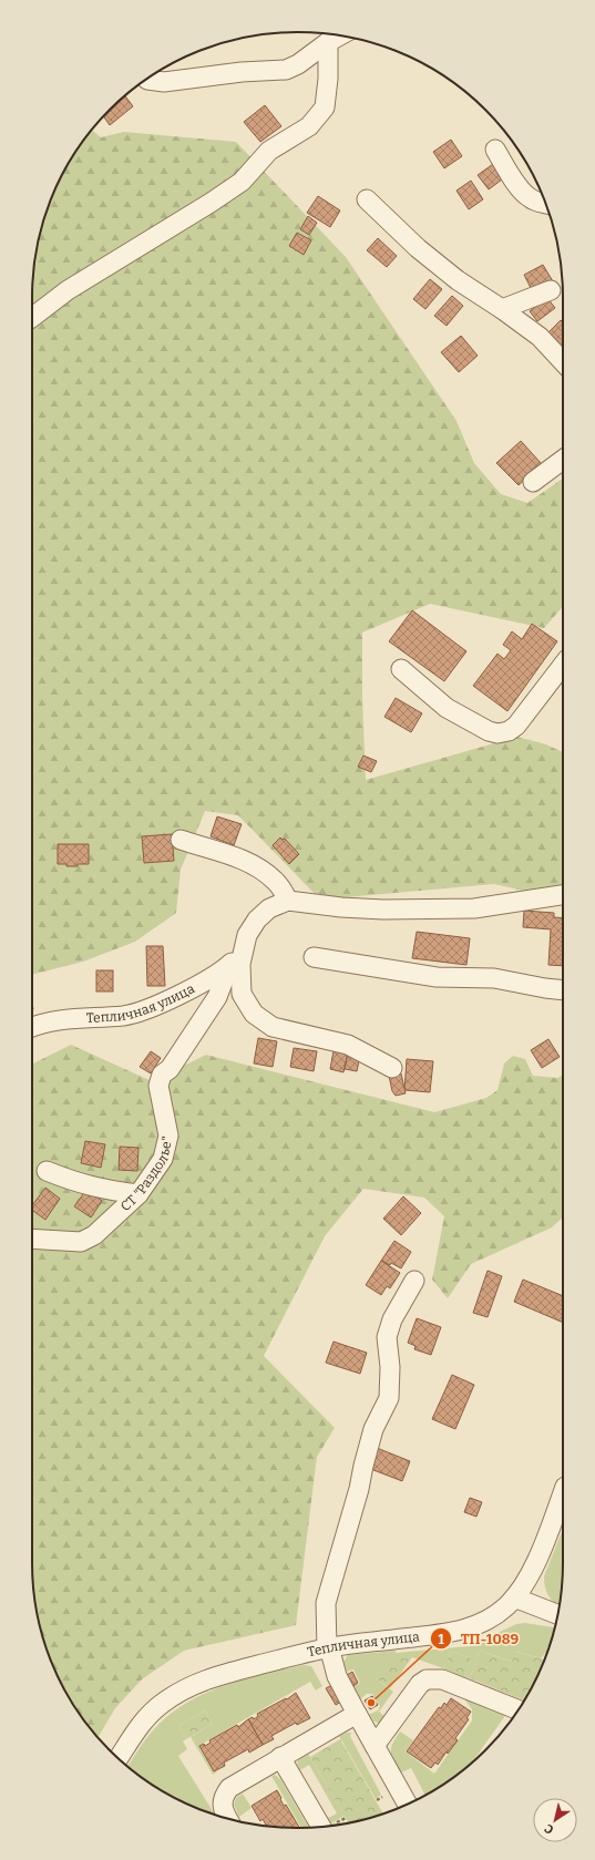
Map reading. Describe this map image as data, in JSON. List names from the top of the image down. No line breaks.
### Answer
{"streets":{"street":["Тепличная улица","СТ \"Раздолье\""]},"crossings":[["Тепличная улица","СТ \"Раздолье\""]],"places":["ТП-1089"],"north":"bottom left"}
